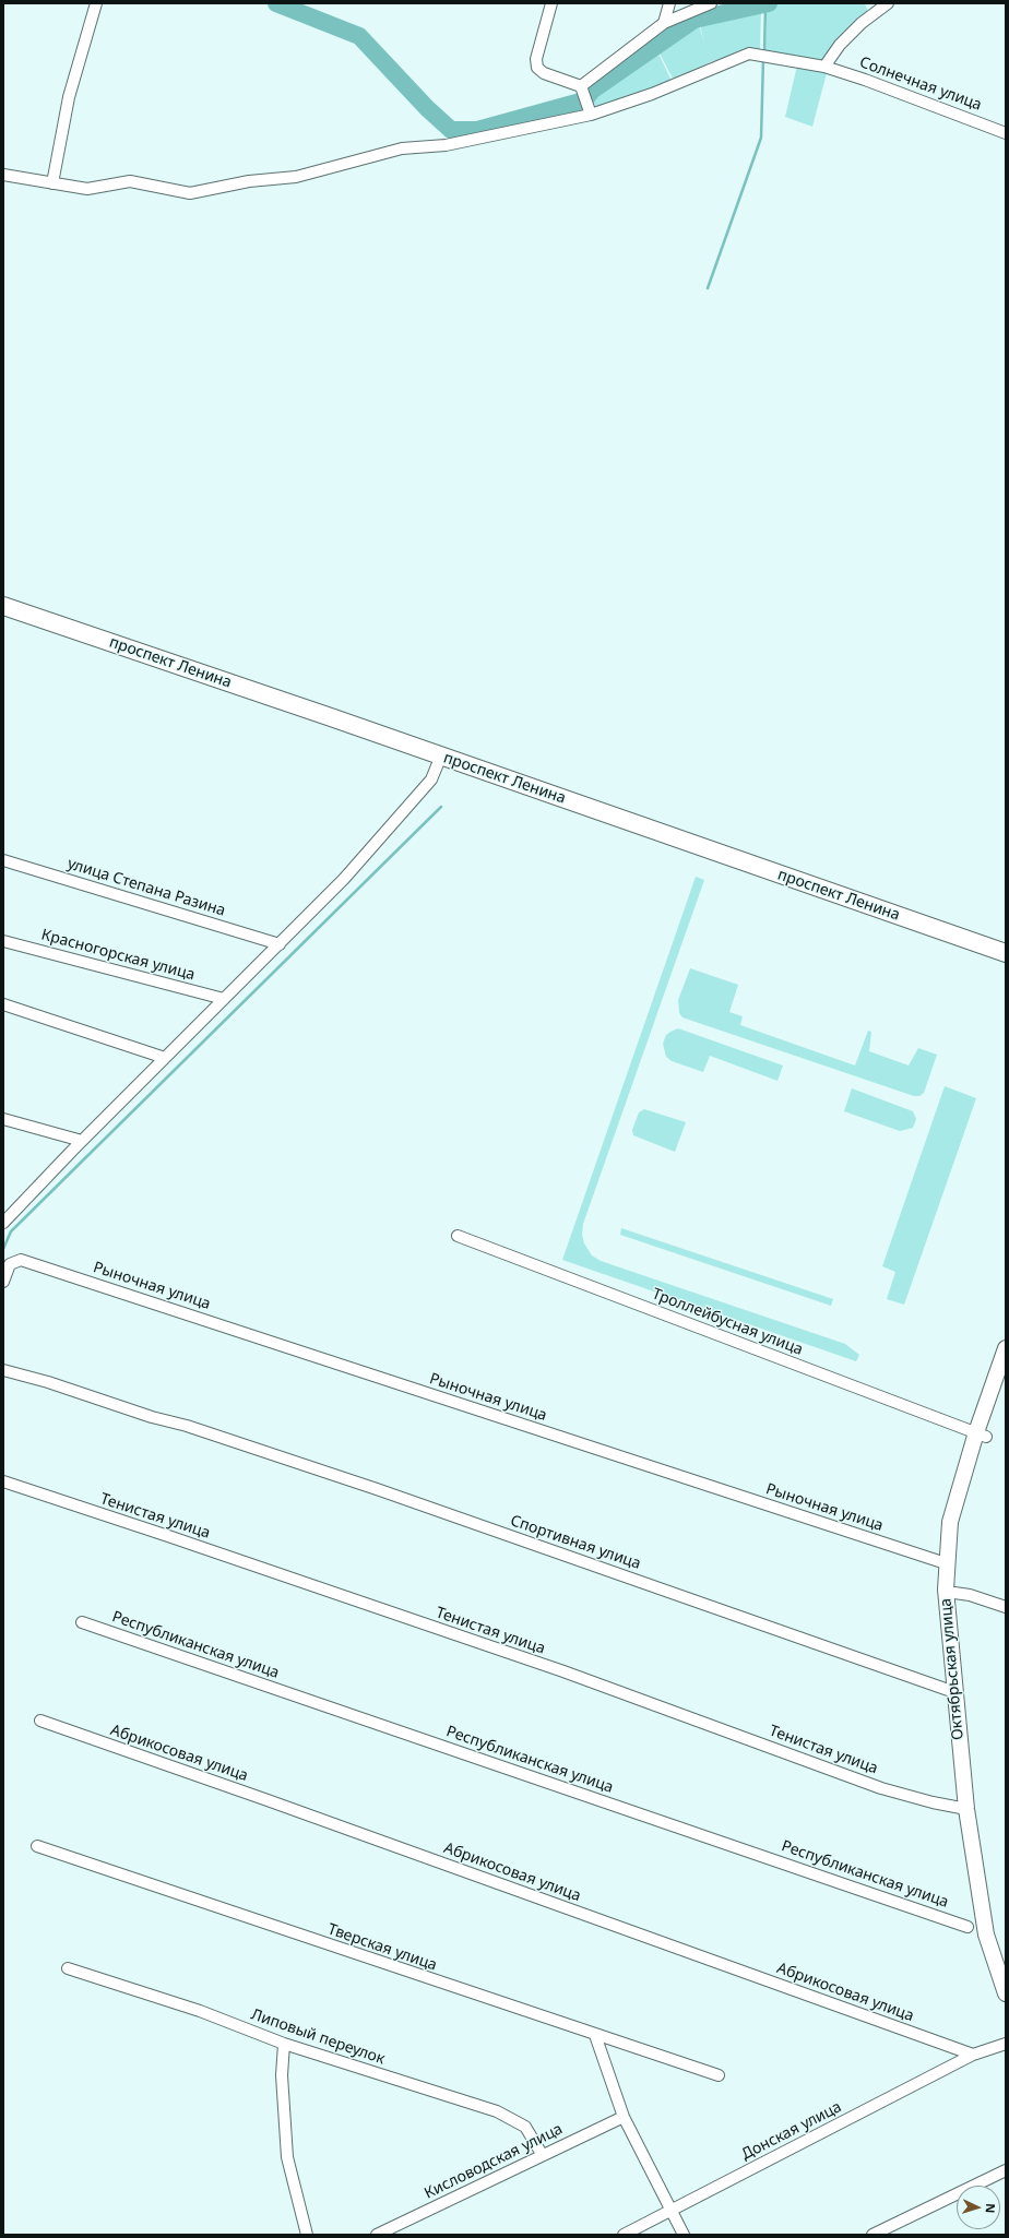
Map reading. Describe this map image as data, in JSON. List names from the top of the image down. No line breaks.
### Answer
{"streets":{"main road":["проспект Ленина","Октябрьская улица"],"street":["Солнечная улица","улица Степана Разина","Красногорская улица","Рыночная улица","Троллейбусная улица","Тенистая улица","Спортивная улица","Республиканская улица","Абрикосовая улица","Тверская улица","Липовый переулок","Донская улица","Кисловодская улица"]},"crossings":[["Рыночная улица","Октябрьская улица"],["Троллейбусная улица","Октябрьская улица"],["Тенистая улица","Октябрьская улица"],["Спортивная улица","Октябрьская улица"],["Абрикосовая улица","Донская улица"],["Липовый переулок","Кисловодская улица"]],"north":"right"}
